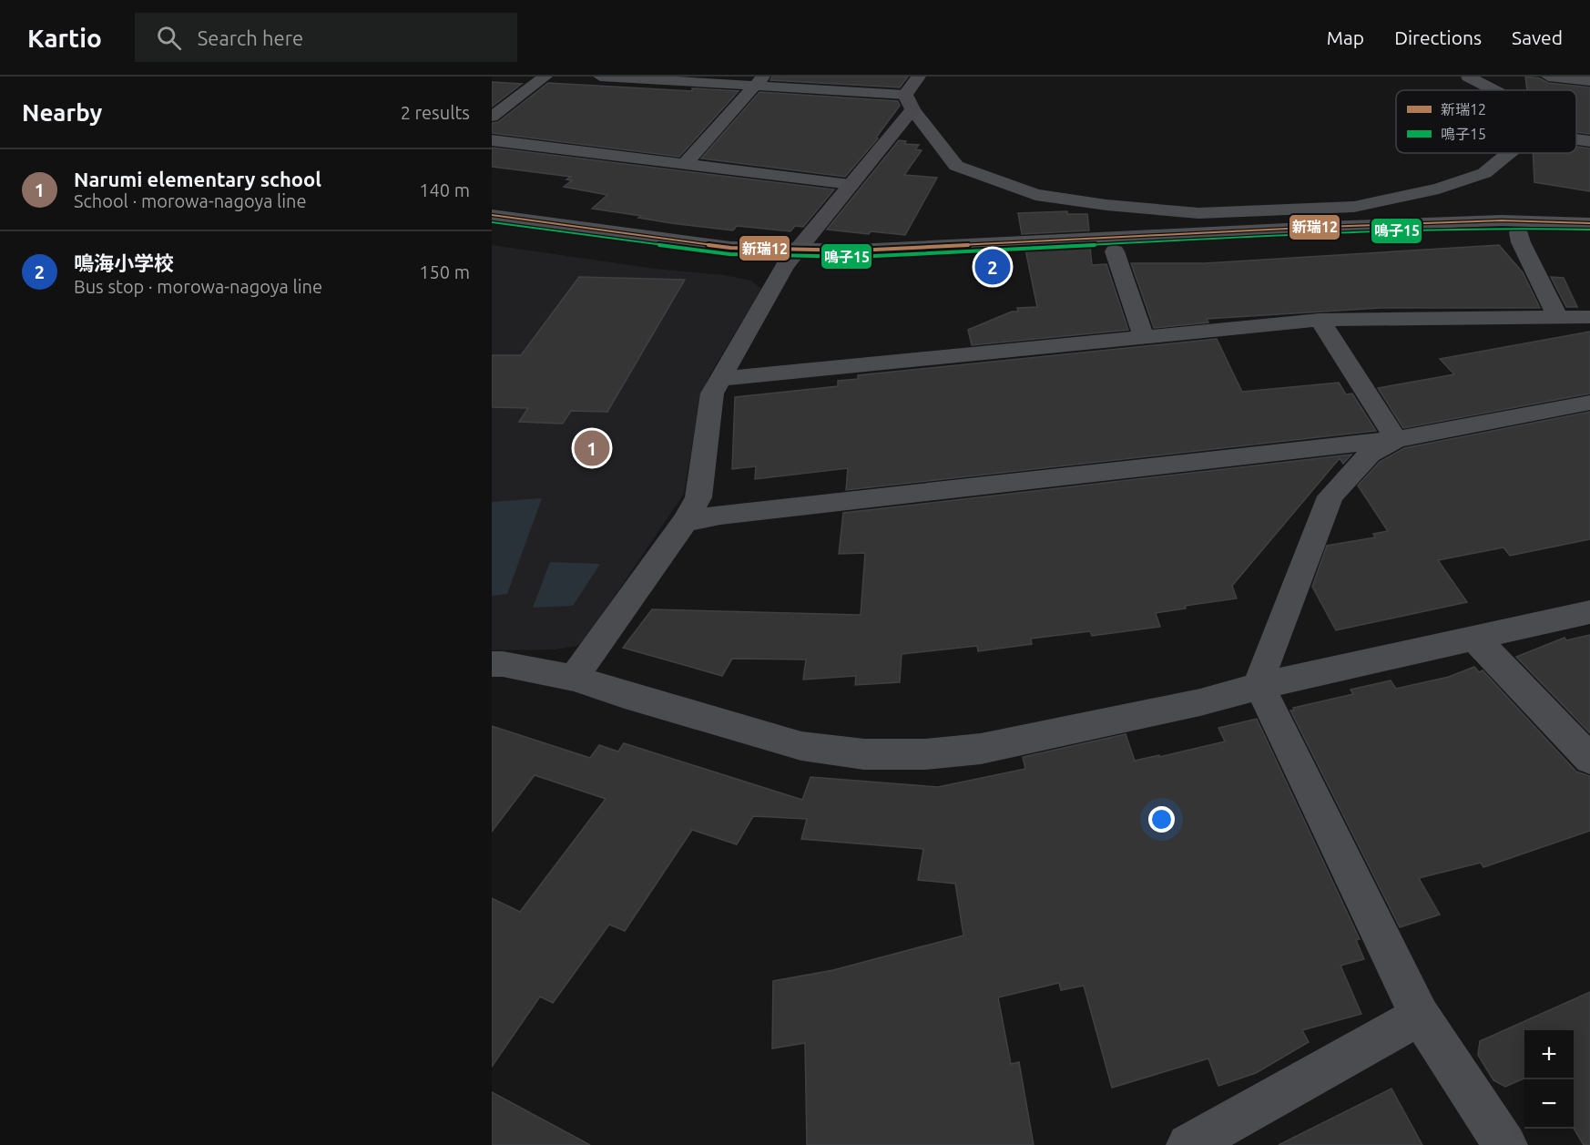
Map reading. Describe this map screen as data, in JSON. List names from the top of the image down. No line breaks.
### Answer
{"lines":["transit line 新瑞12","transit line 鳴子15"],"legend":["新瑞12","鳴子15"],"page":{"header":"Kartio","search":"Search here","nav":["Map","Directions","Saved"],"heading":["Nearby","2 results"],"list":[{"mark":"1","name":"Narumi elementary school","note":"School · morowa-nagoya line","value":"140 m"},{"mark":"2","name":"鳴海小学校","note":"Bus stop · morowa-nagoya line","value":"150 m"}],"pins":["2","1"],"map_buttons":["+","−"]}}
